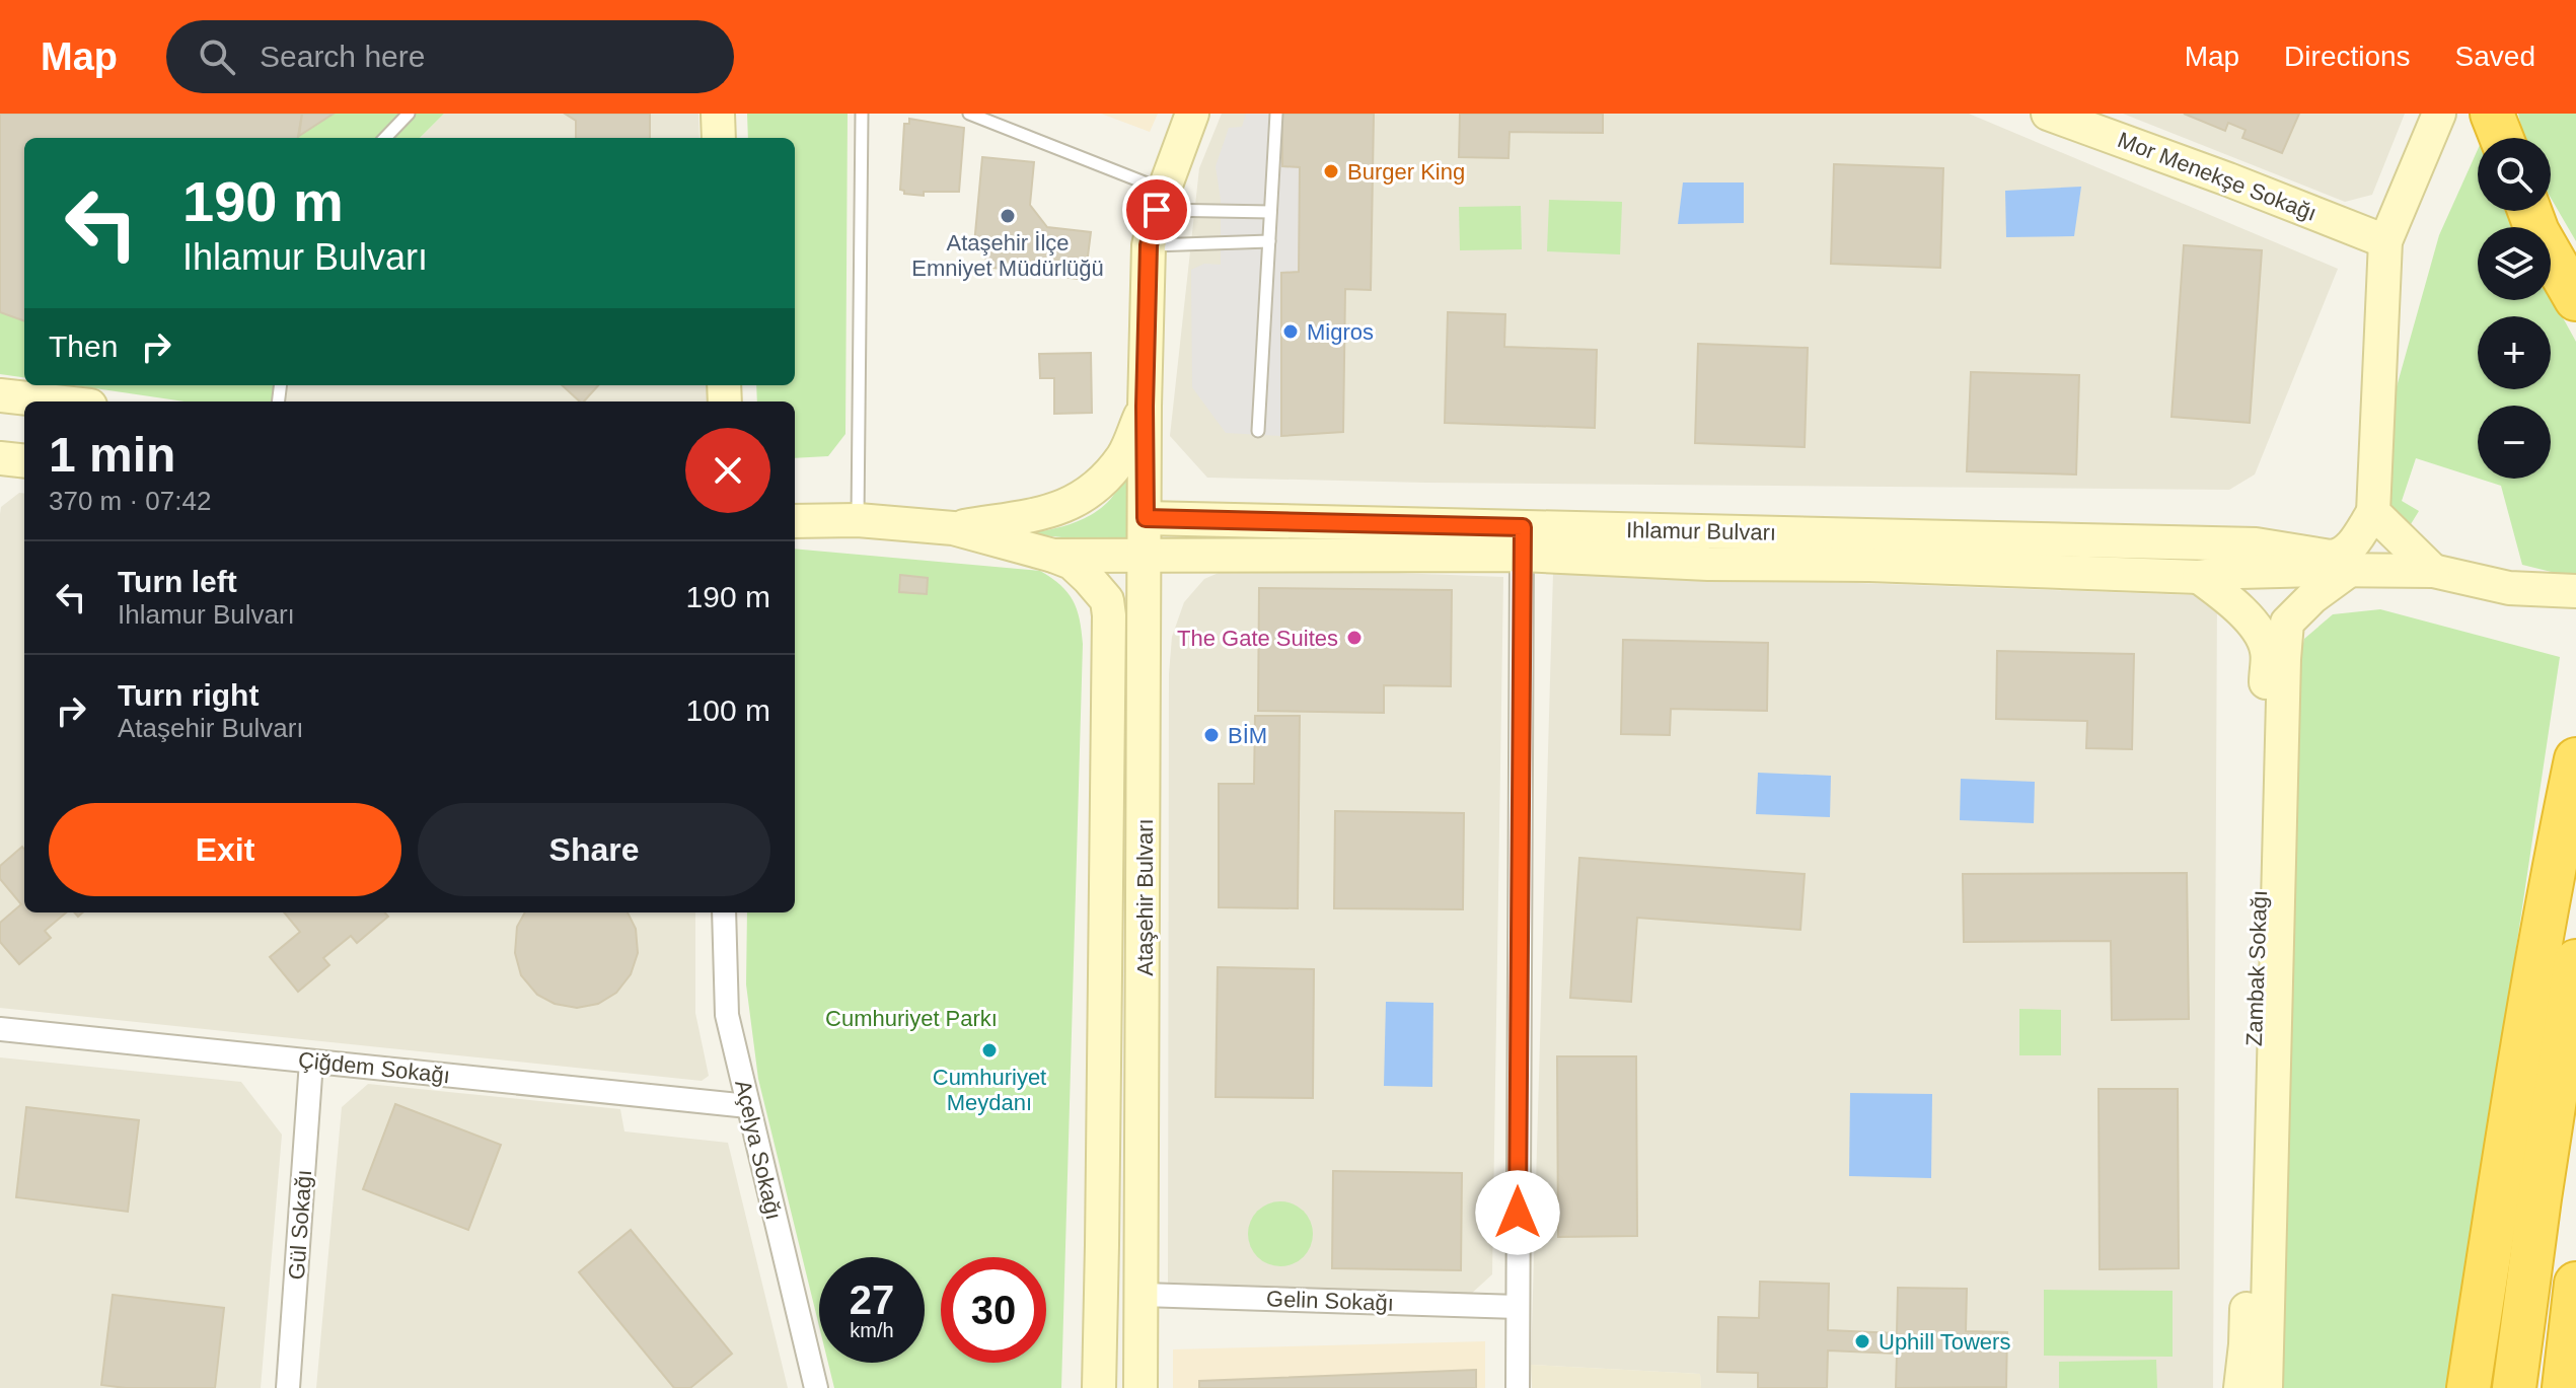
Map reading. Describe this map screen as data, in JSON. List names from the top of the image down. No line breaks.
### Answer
{"streets":{"main road":["Mor Menekşe Sokağı","Ihlamur Bulvarı","Ataşehir Bulvarı","Zambak Sokağı"],"street":["Çiğdem Sokağı","Açelya Sokağı","Gül Sokağı","Gelin Sokağı"]},"crossings":[["Ihlamur Bulvarı","Ataşehir Bulvarı"],["Ihlamur Bulvarı","Zambak Sokağı"],["Ataşehir Bulvarı","Gelin Sokağı"],["Çiğdem Sokağı","Açelya Sokağı"],["Çiğdem Sokağı","Gül Sokağı"]],"parks":["Cumhuriyet Parkı"],"places":["Burger King","Ataşehir İlçe Emniyet Müdürlüğü","Migros","The Gate Suites","BİM","Cumhuriyet Meydanı","Uphill Towers"],"page":{"header":"Map","search":"Search here","nav":["Map","Directions","Saved"],"map_buttons":["+","−"],"turn":["190 m","Ihlamur Bulvarı"],"then":"Then","heading":["1 min","370 m · 07:42"],"list":[{"name":"Turn left","note":"Ihlamur Bulvarı","value":"190 m"},{"name":"Turn right","note":"Ataşehir Bulvarı","value":"100 m"}],"buttons":["Exit","Share"],"speed":"27 km/h","limit":"30"}}
